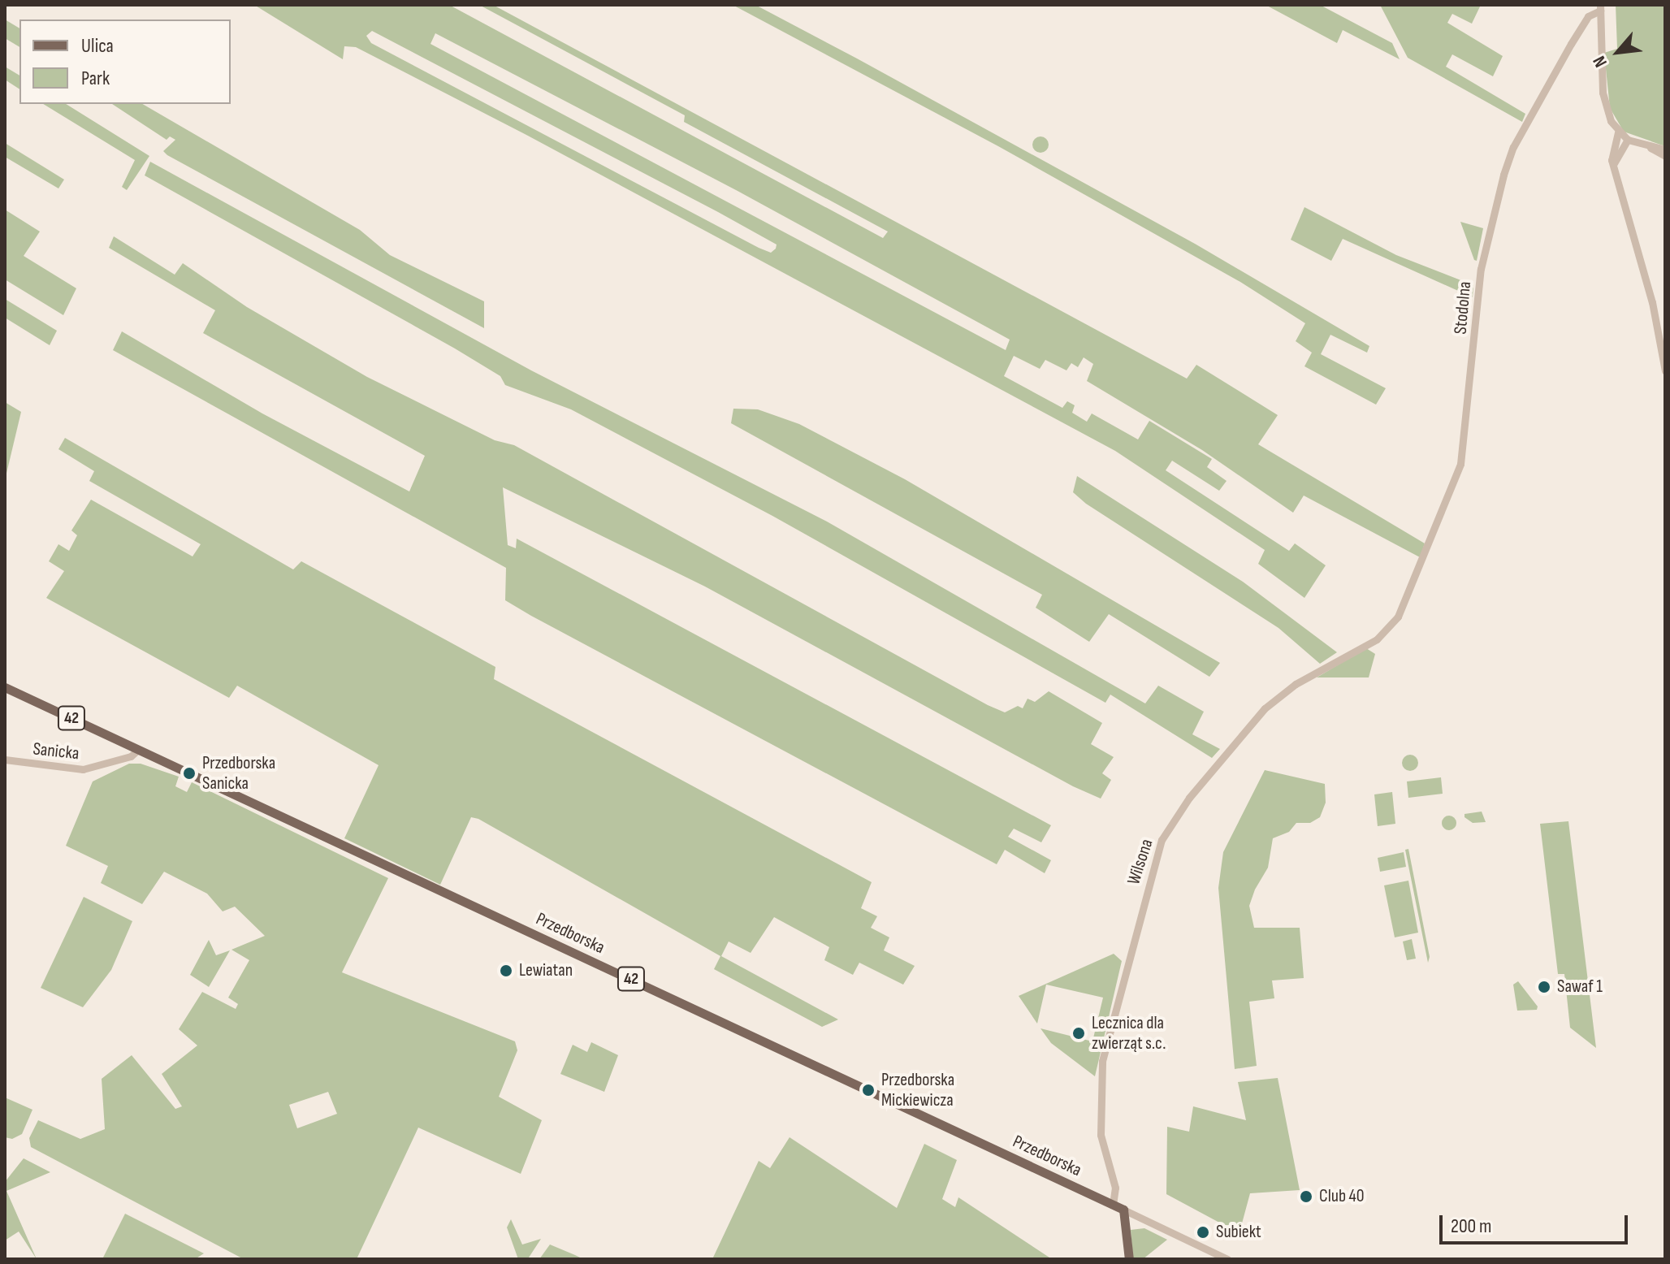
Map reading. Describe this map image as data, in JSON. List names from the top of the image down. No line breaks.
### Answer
{"streets":{"main road":["42","Przedborska"],"street":["Stodolna","Sanicka","Wilsona"]},"crossings":[["Stodolna","Wilsona"],["Sanicka","Przedborska"],["Wilsona","Przedborska"]],"places":["Przedborska Sanicka","Lewiatan","Sawaf 1","Lecznica dla zwierząt s.c.","Przedborska Mickiewicza","Club 40","Subiekt"],"legend":["Ulica","Park"],"scale_bar":"200 m","north":"bottom left"}
